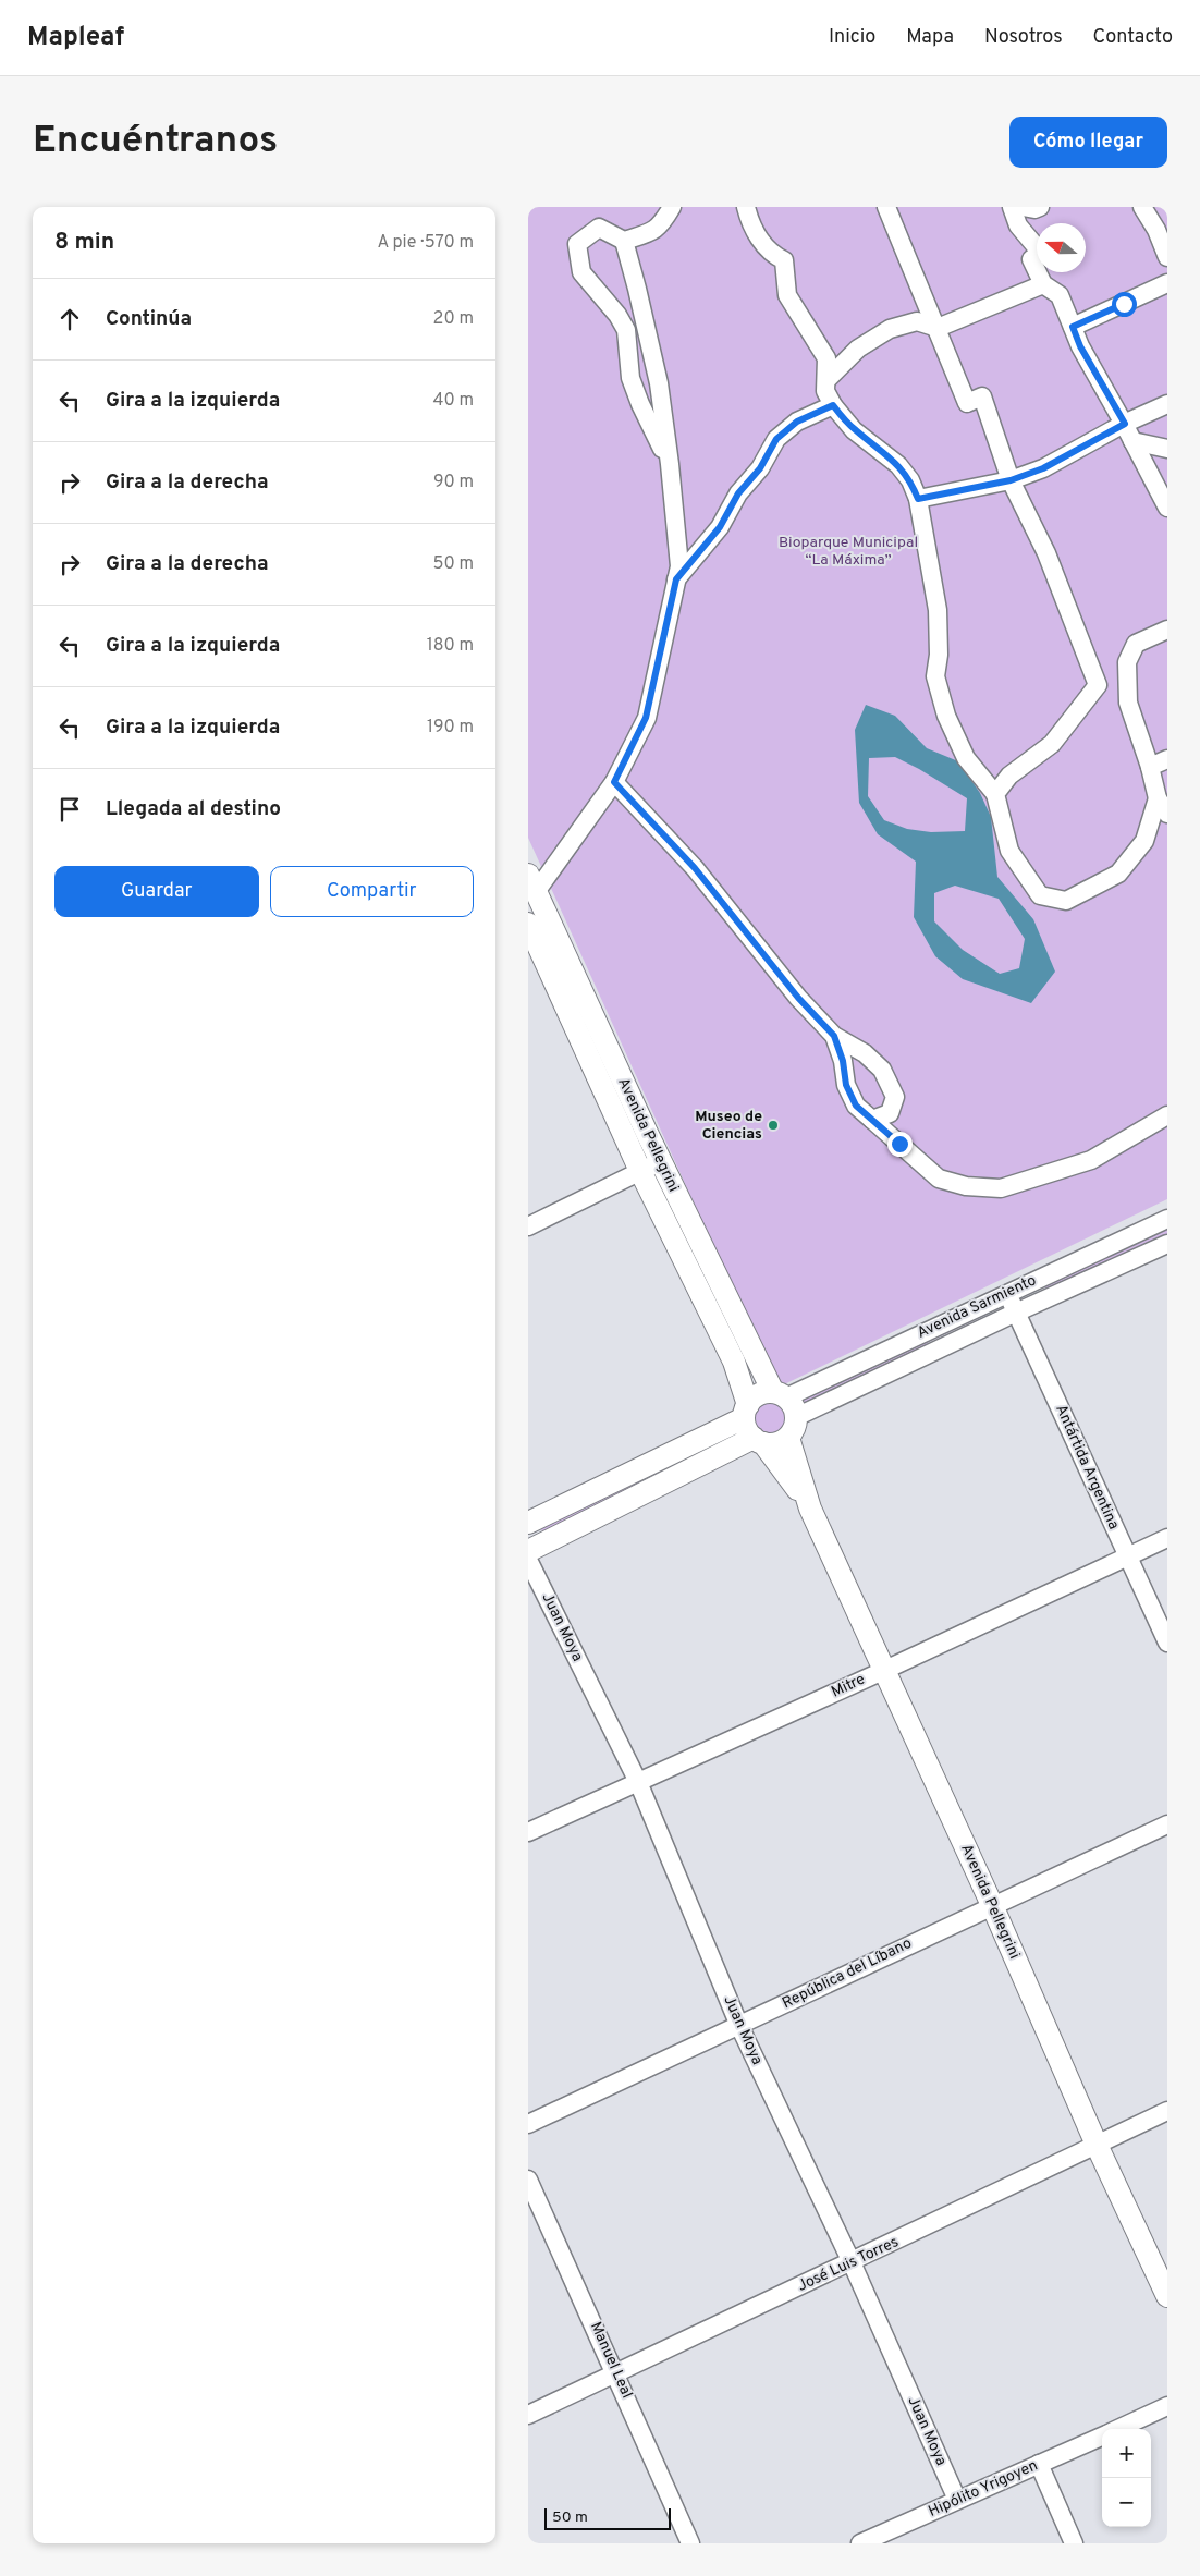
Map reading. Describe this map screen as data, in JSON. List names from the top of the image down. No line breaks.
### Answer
{"streets":{"main road":["Avenida Pellegrini"],"street":["Avenida Sarmiento","Antártida Argentina","Juan Moya","Mitre","República del Líbano","José Luis Torres","Manuel Leal","Hipólito Yrigoyen"]},"crossings":[["Avenida Pellegrini","Avenida Sarmiento"],["Avenida Pellegrini","Mitre"],["Avenida Pellegrini","República del Líbano"],["Avenida Pellegrini","José Luis Torres"],["Avenida Sarmiento","Antártida Argentina"],["Antártida Argentina","Mitre"],["Juan Moya","Mitre"],["Juan Moya","República del Líbano"],["Juan Moya","José Luis Torres"],["Juan Moya","Hipólito Yrigoyen"],["José Luis Torres","Manuel Leal"]],"parks":["Bioparque Municipal “La Máxima”"],"places":["Museo de Ciencias"],"scale_bar":"50 m","north":"left","page":{"header":"Mapleaf","nav":["Inicio","Mapa","Nosotros","Contacto"],"buttons":["Cómo llegar",["Guardar","Compartir"]],"title":"Encuéntranos","heading":["8 min","A pie · 570 m"],"list":[["Continúa","20 m"],["Gira a la izquierda","40 m"],["Gira a la derecha","90 m"],["Gira a la derecha","50 m"],["Gira a la izquierda","180 m"],["Gira a la izquierda","190 m"],"Llegada al destino"],"map_buttons":["+","−"],"scale":"50 m"}}
